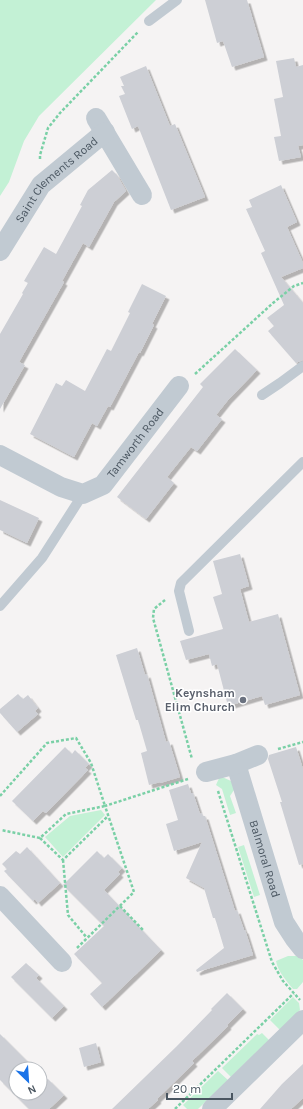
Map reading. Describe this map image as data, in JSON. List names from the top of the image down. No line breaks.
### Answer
{"streets":{"street":["Saint Clements Road","Tamworth Road","Balmoral Road"]},"places":["Keynsham Elim Church"],"scale_bar":"20 m","north":"bottom right"}
